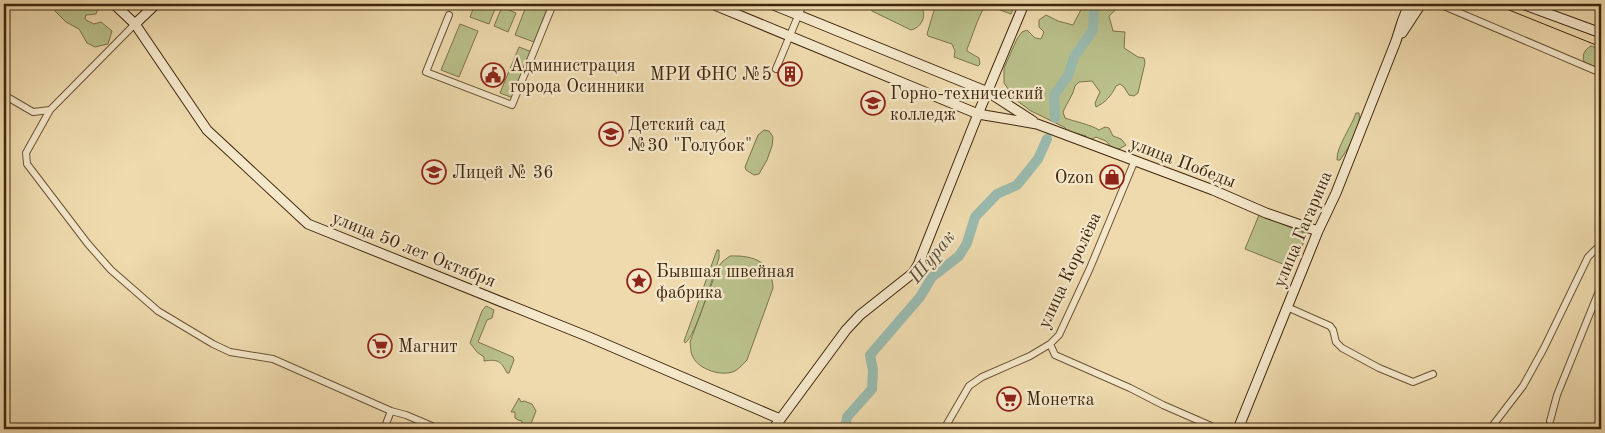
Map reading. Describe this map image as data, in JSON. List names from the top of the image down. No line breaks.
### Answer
{"streets":{"street":["улица Победы","улица Гагарина","улица 50 лет Октября","улица Королёва"]},"crossings":[["улица Победы","улица Гагарина"],["улица Победы","улица Королёва"]],"water":["Шурак"],"places":{"building":["МРИ ФНС №5"],"public building":["Администрация города Осинники"],"school or university":["Горно-технический колледж","Детский сад №30 \"Голубок\"","Лицей № 36"],"shop":["Ozon"],"place":["Бывшая швейная фабрика"],"supermarket":["Магнит","Монетка"]}}
